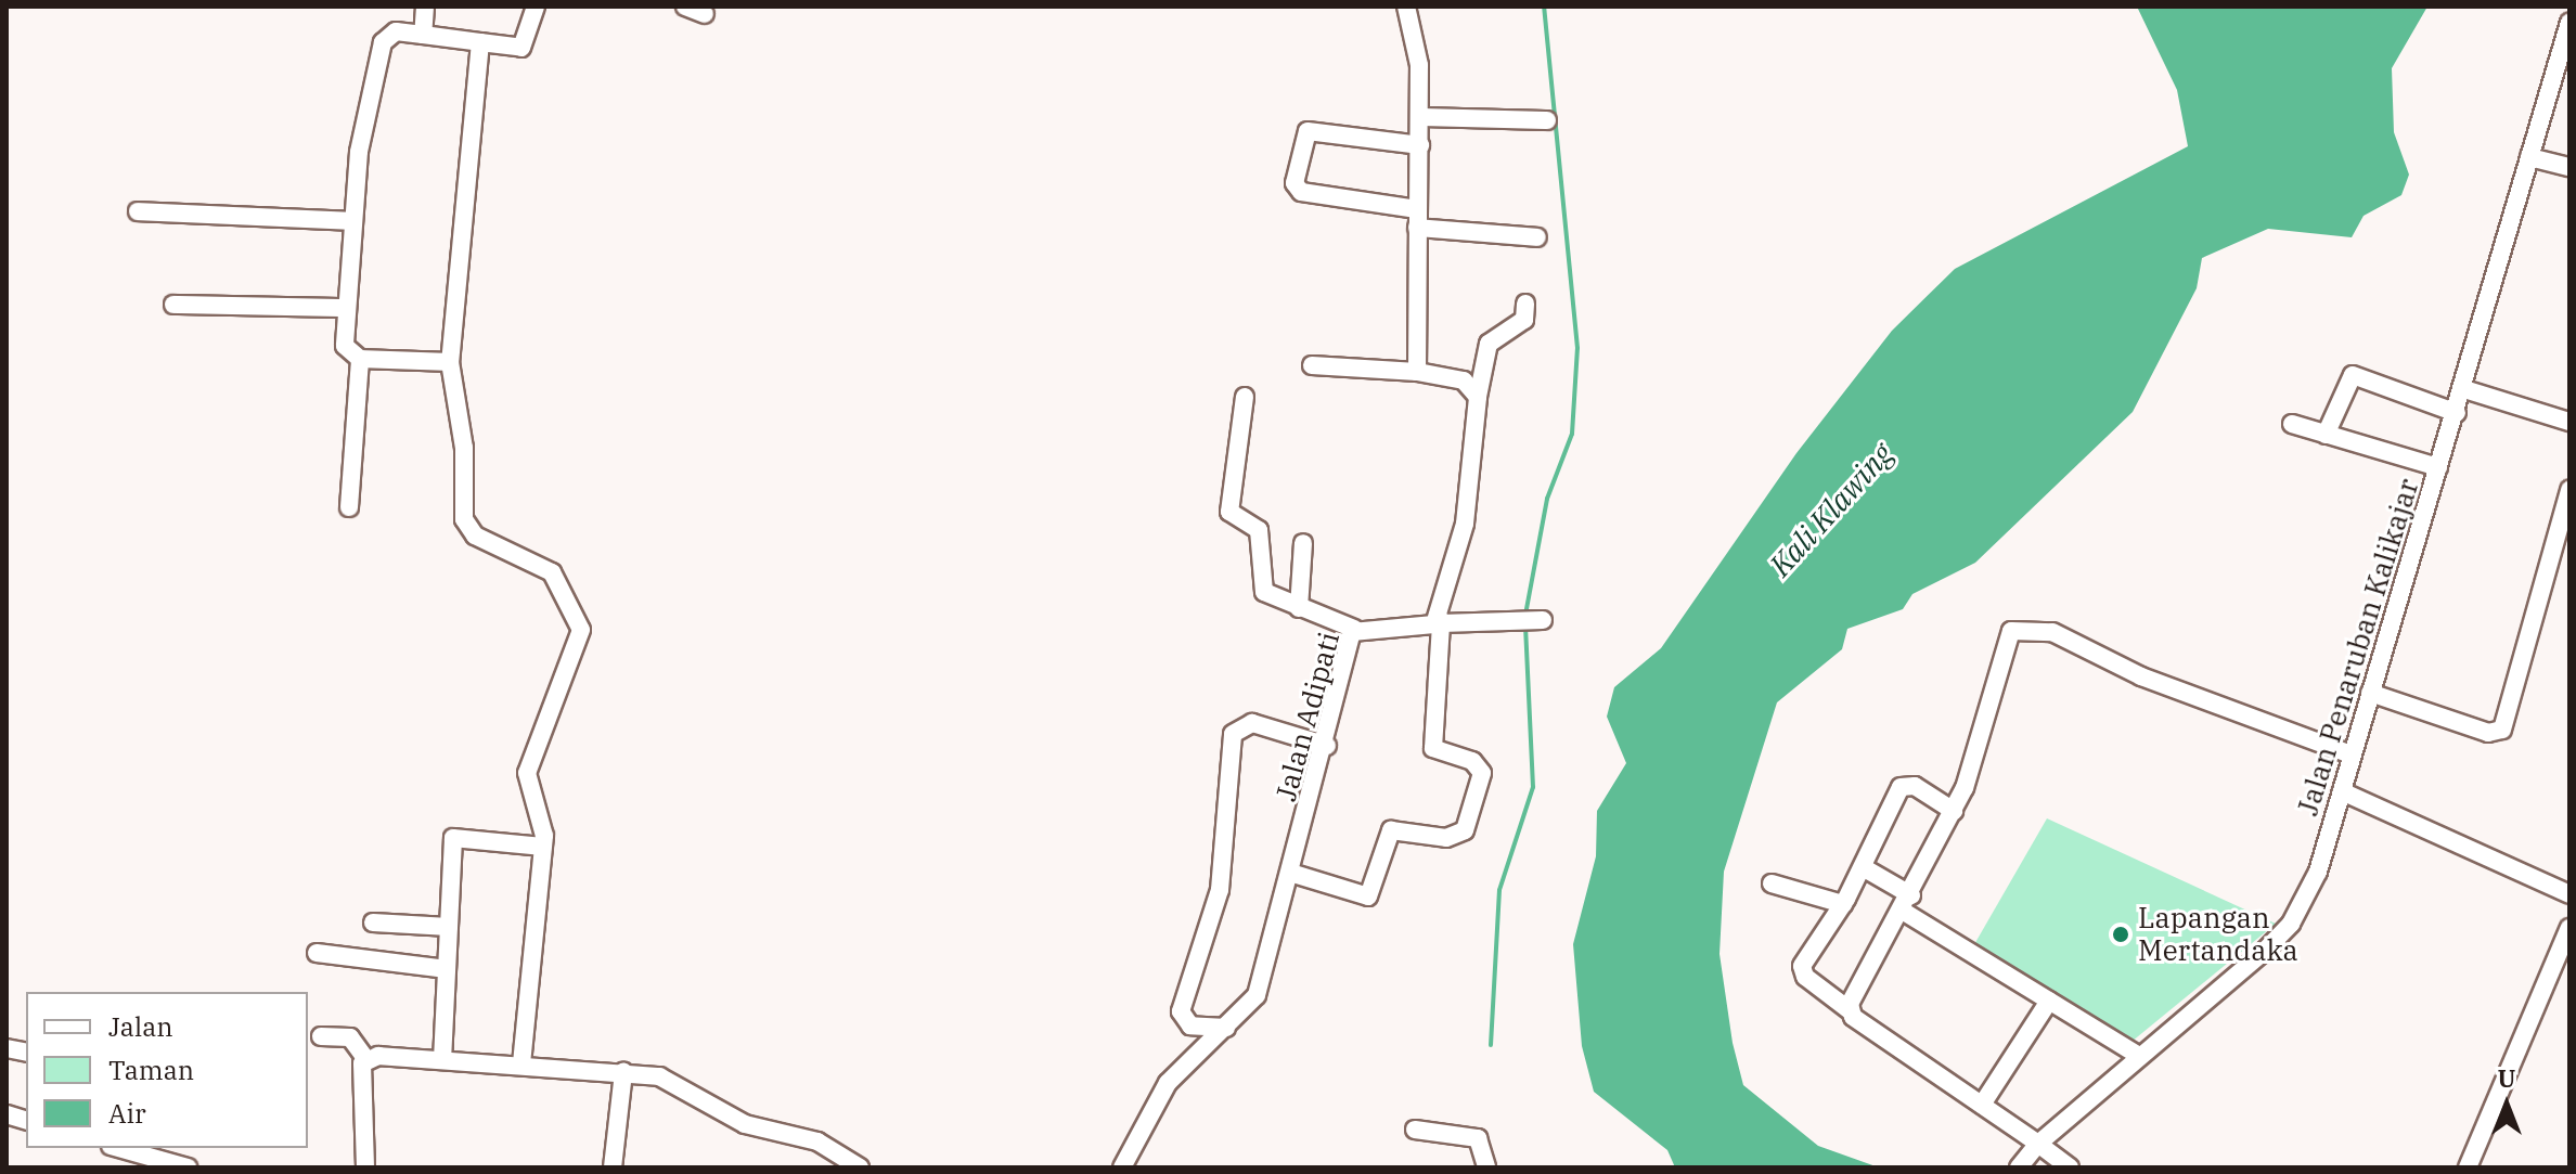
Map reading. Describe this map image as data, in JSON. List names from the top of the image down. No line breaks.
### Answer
{"streets":{"street":["Jalan Penaruban Kalikajar","Jalan Adipati"]},"water":["Kali Klawing"],"places":["Lapangan Mertandaka"],"legend":["Jalan","Taman","Air"],"north":"top"}
